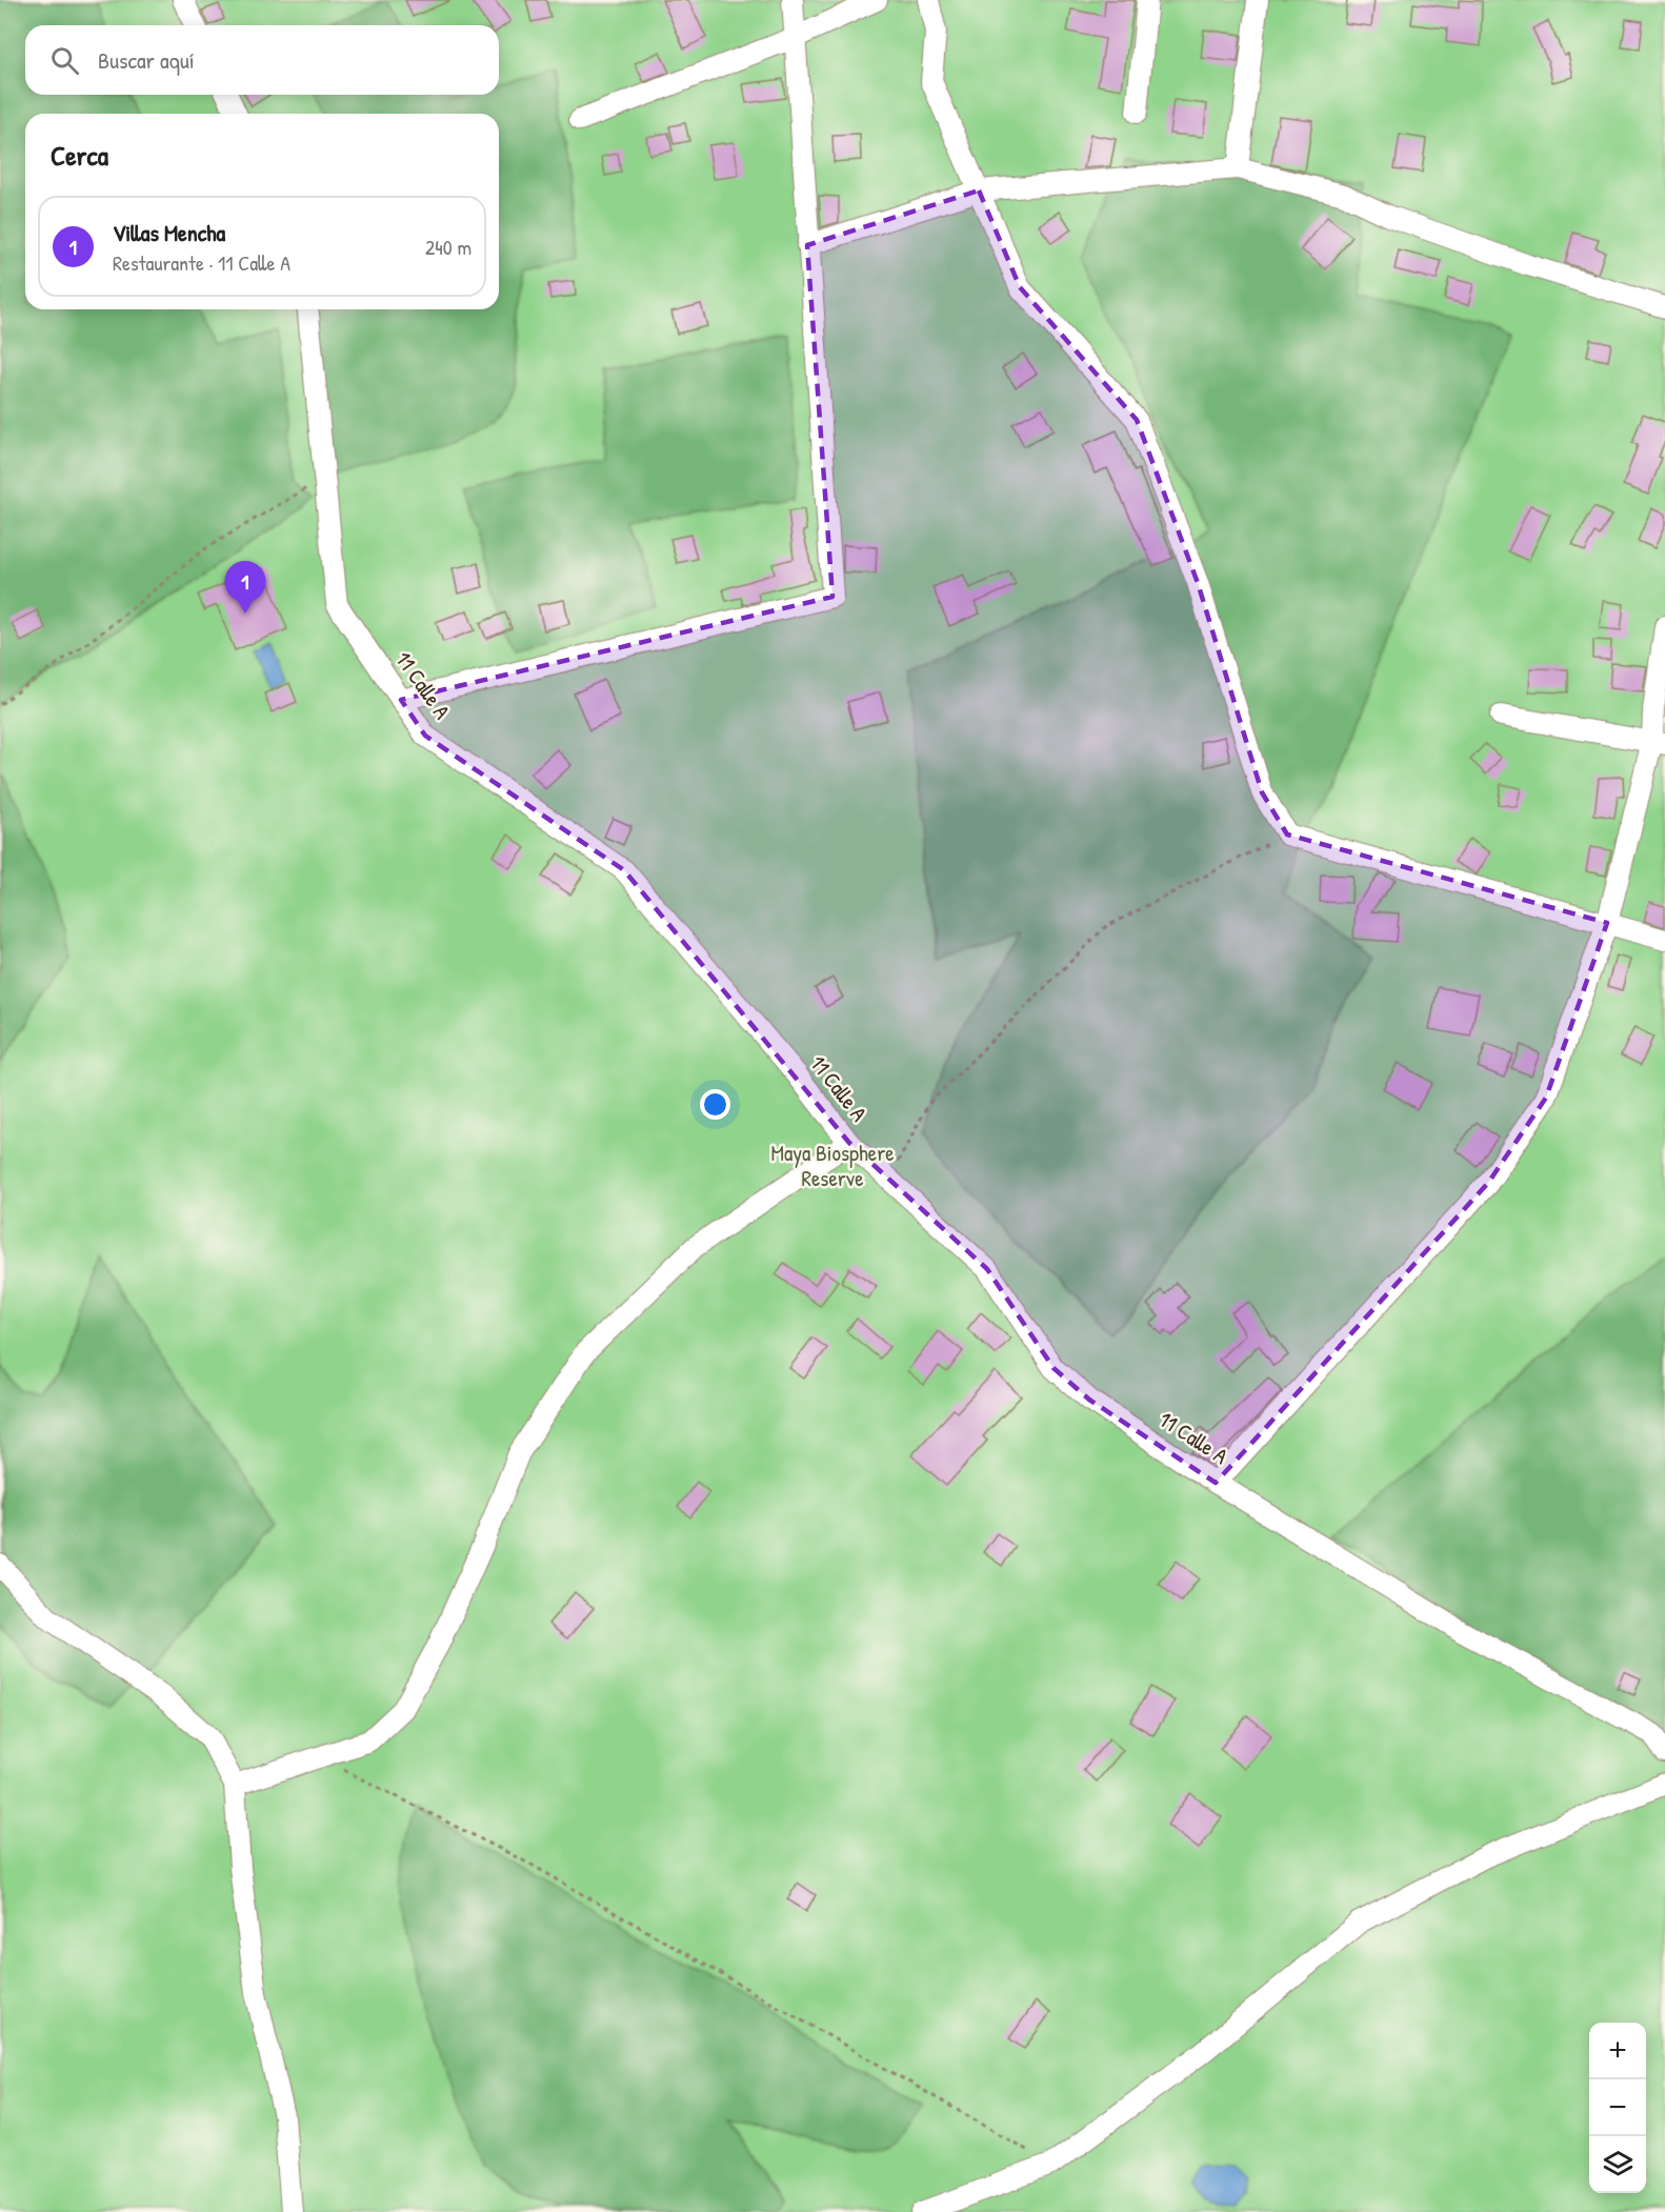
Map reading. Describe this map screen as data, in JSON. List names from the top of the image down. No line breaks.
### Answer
{"streets":{"street":["11 Calle A"]},"parks":["Maya Biosphere Reserve"],"page":{"search":"Buscar aquí","heading":"Cerca","list":[{"mark":"1","name":"Villas Mencha","note":"Restaurante · 11 Calle A","value":"240 m"}],"pins":"1","map_buttons":["+","−"]}}
